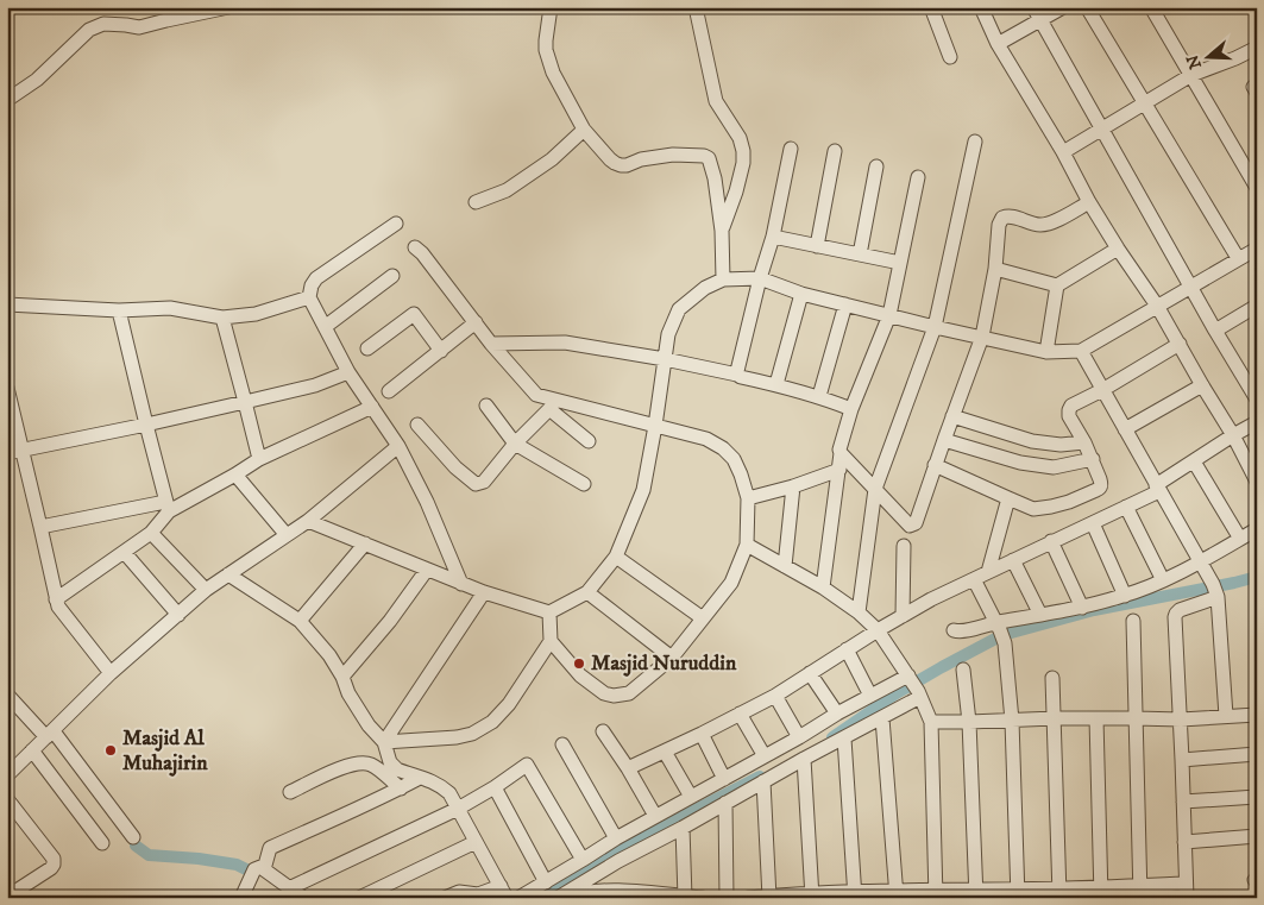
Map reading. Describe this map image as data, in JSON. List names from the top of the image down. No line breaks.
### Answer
{"places":["Masjid Nuruddin","Masjid Al Muhajirin"],"north":"left"}
